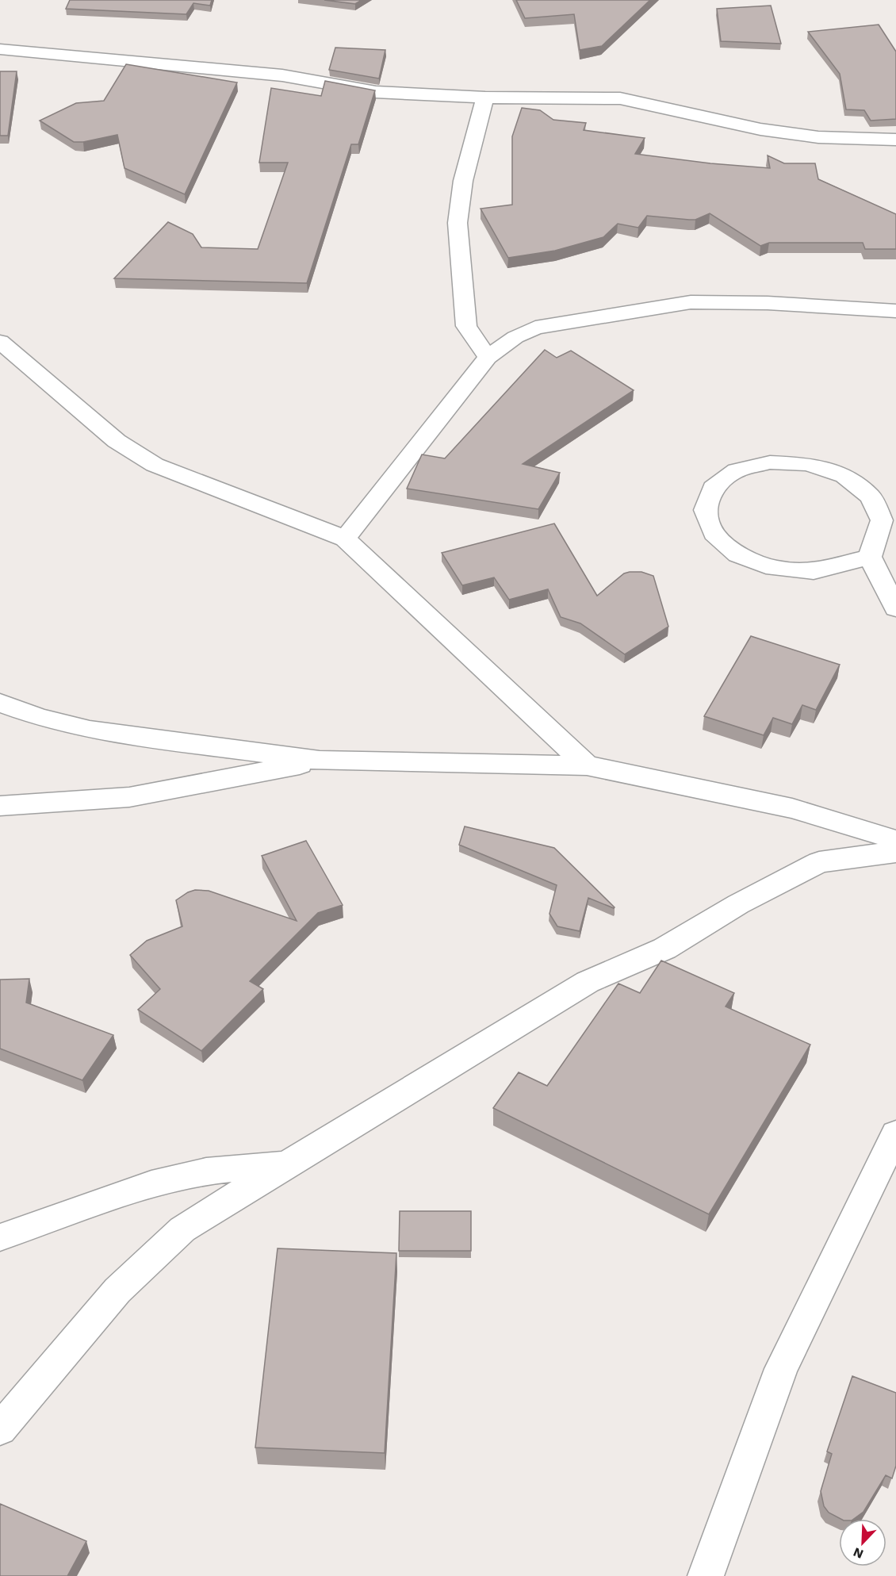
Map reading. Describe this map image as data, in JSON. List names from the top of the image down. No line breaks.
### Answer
{"north":"bottom left"}
